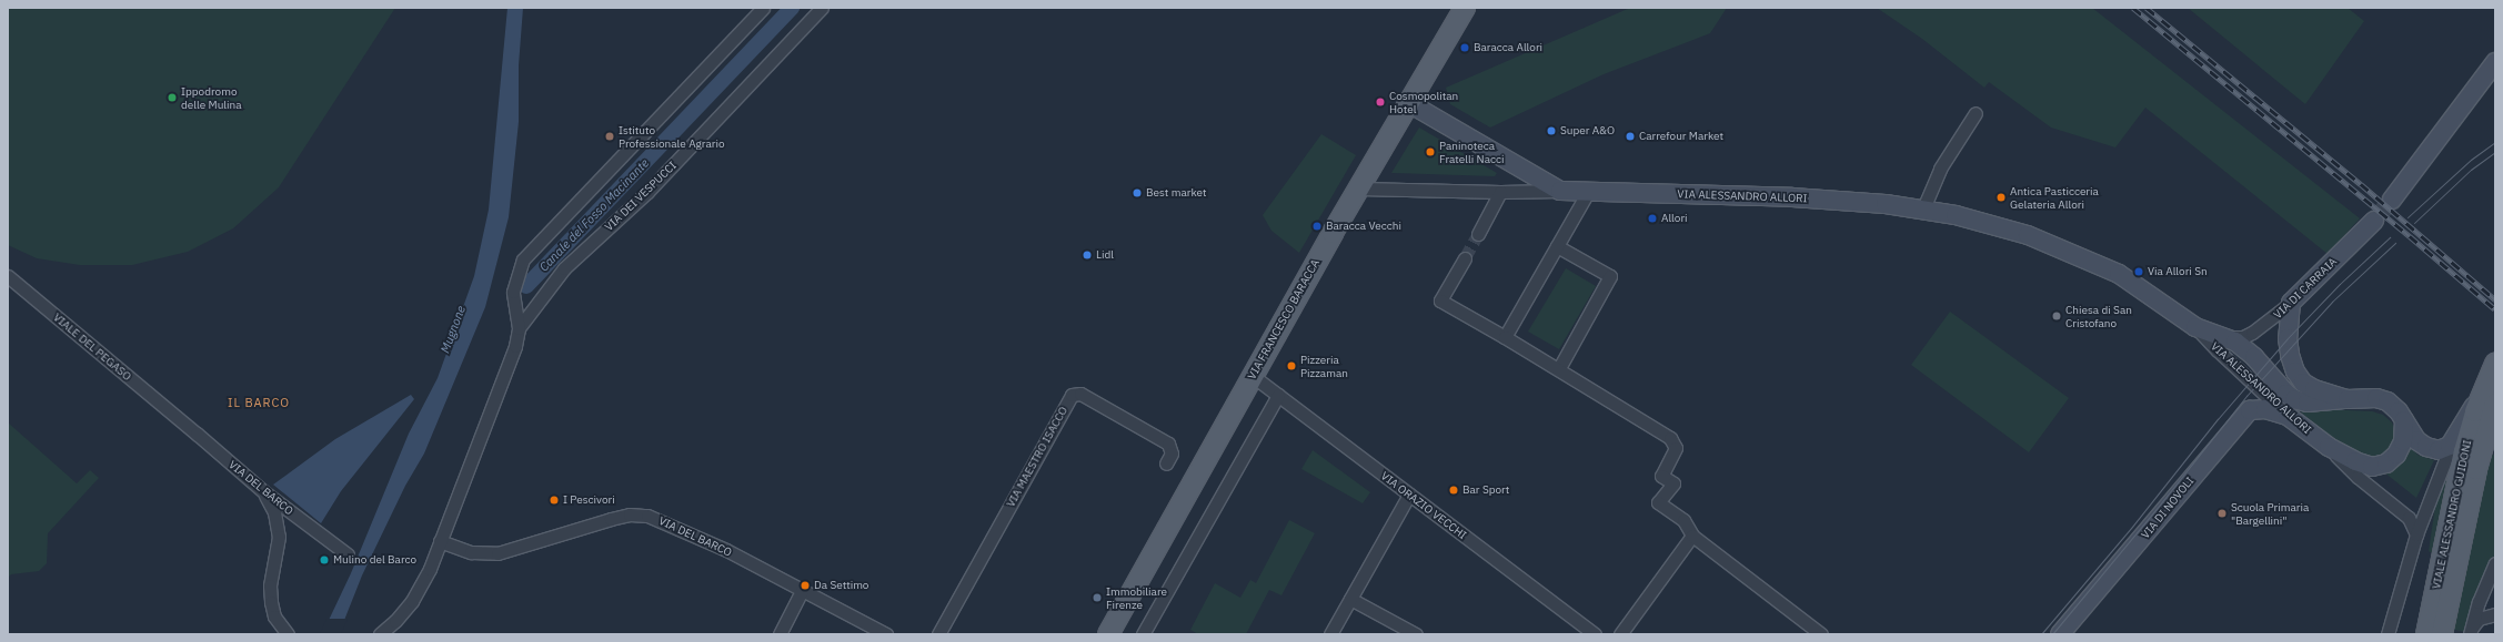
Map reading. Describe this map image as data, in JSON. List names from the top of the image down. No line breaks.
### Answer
{"streets":{"main road":["VIA FRANCESCO BARACCA","VIALE ALESSANDRO GUIDONI"],"street":["VIA DEI VESPUCCI","VIA ALESSANDRO ALLORI","VIA DI CARRAIA","VIALE DEL PEGASO","VIA MAESTRO ISACCO","VIA DEL BARCO","VIA ORAZIO VECCHI","VIA DI NOVOLI"]},"crossings":[["VIA DEI VESPUCCI","VIA DEL BARCO"],["VIA ALESSANDRO ALLORI","VIA DI CARRAIA"],["VIA ALESSANDRO ALLORI","VIA FRANCESCO BARACCA"],["VIA ALESSANDRO ALLORI","VIA DI NOVOLI"],["VIA ALESSANDRO ALLORI","VIALE ALESSANDRO GUIDONI"],["VIA FRANCESCO BARACCA","VIA ORAZIO VECCHI"],["VIALE DEL PEGASO","VIA DEL BARCO"]],"districts":["IL BARCO"],"water":["Canale del Fosso Macinante","Mugnone"],"places":["Baracca Allori","Ippodromo delle Mulina","Cosmopolitan Hotel","Super A&O","Istituto Professionale Agrario","Carrefour Market","Paninoteca Fratelli Nacci","Best market","Antica Pasticceria Gelateria Allori","Allori","Baracca Vecchi","Lidl","Via Allori Sn","Chiesa di San Cristofano","Pizzeria Pizzaman","Bar Sport","I Pescivori","Scuola Primaria \"Bargellini\"","Mulino del Barco","Da Settimo","Immobiliare Firenze"]}
